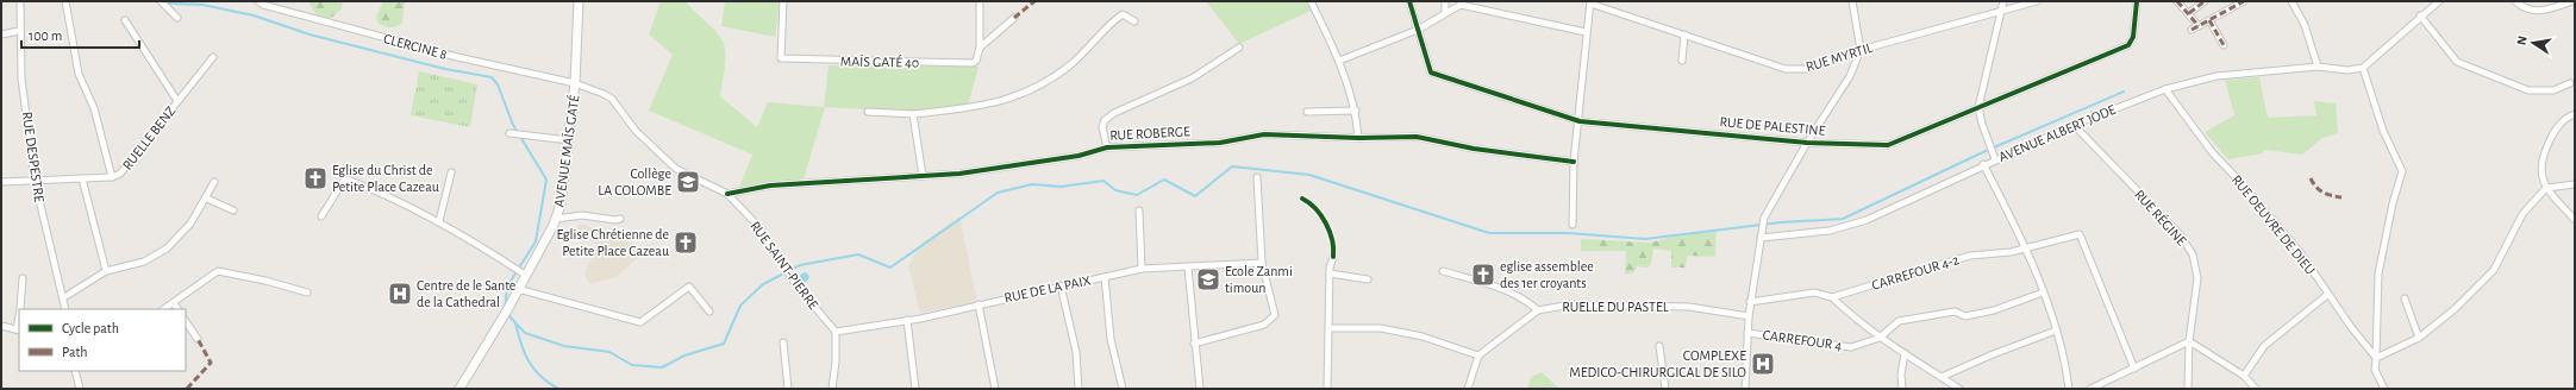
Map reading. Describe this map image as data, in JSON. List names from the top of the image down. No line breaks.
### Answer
{"streets":{"street":["CLERCINE 8","RUE MYRTIL","MAÏS GATÉ 40","RUE DE PALESTINE","RUE ROBERGE","AVENUE ALBERT JODE","RUELLE BENZ","AVENUE MAÏS GATÉ","RUE DESPESTRE","RUE RÉGINE","RUE OEUVRE DE DIEU","RUE SAINT-PIERRE","CARREFOUR 4-2","RUE DE LA PAIX","RUELLE DU PASTEL","CARREFOUR 4"]},"crossings":[["CLERCINE 8","AVENUE MAÏS GATÉ"],["CLERCINE 8","RUE SAINT-PIERRE"],["RUE ROBERGE","RUE SAINT-PIERRE"],["AVENUE ALBERT JODE","RUE RÉGINE"],["AVENUE ALBERT JODE","RUE OEUVRE DE DIEU"],["RUELLE BENZ","RUE DESPESTRE"],["AVENUE MAÏS GATÉ","RUE SAINT-PIERRE"],["RUE SAINT-PIERRE","RUE DE LA PAIX"]],"places":{"church":["Eglise du Christ de Petite Place Cazeau","Eglise Chrétienne de Petite Place Cazeau","eglise assemblee des 1er croyants"],"school or university":["Collège LA COLOMBE","Ecole Zanmi timoun"],"hospital":["Centre de le Sante de la Cathedral","COMPLEXE MEDICO-CHIRURGICAL DE SILO"]},"legend":["Cycle path","Path"],"scale_bar":"100 m","north":"left"}
